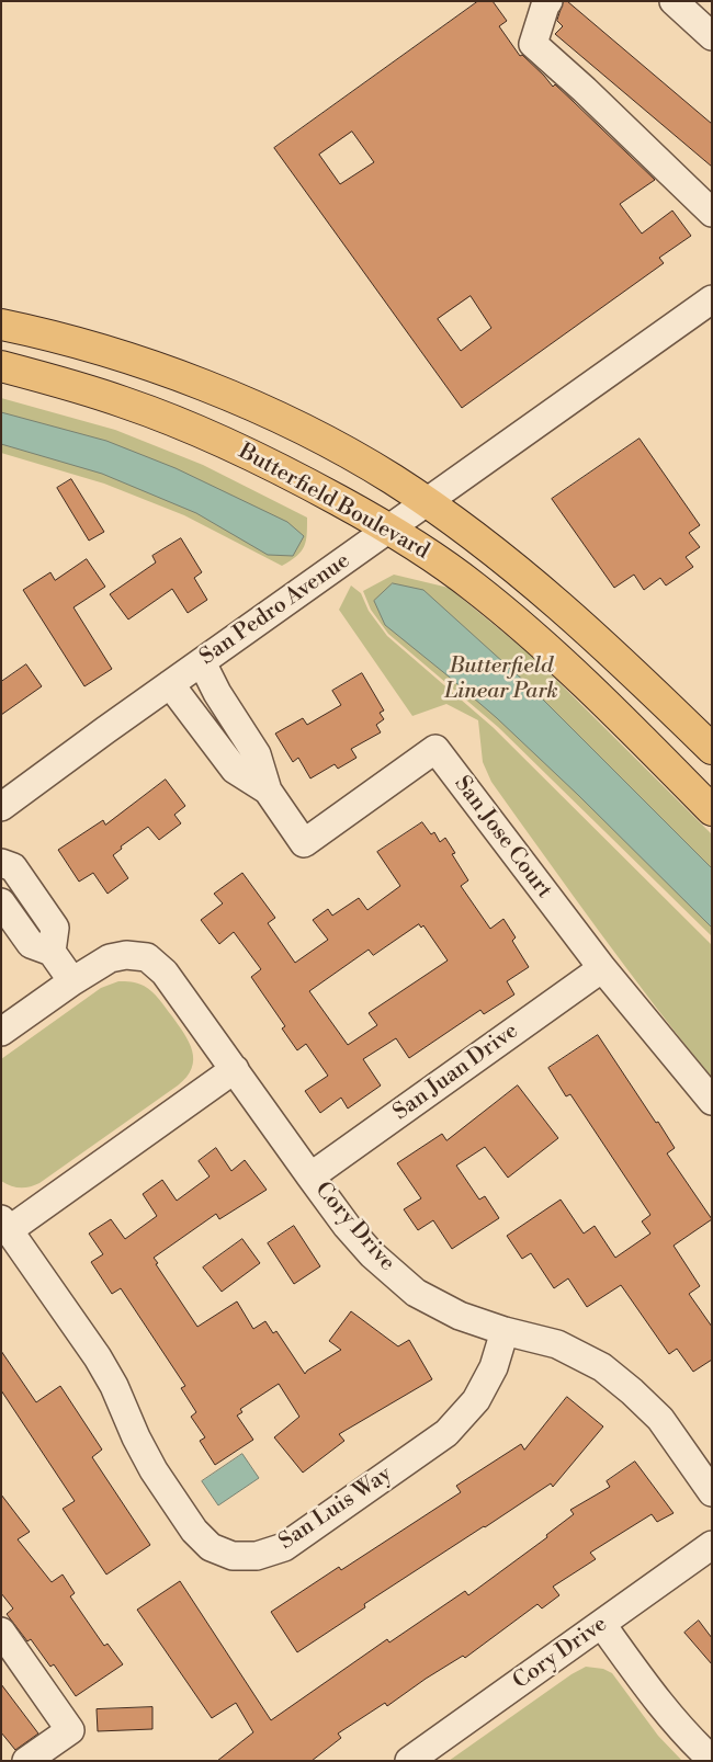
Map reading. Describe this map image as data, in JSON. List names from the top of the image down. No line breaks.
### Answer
{"streets":{"main road":["Butterfield Boulevard"],"street":["San Pedro Avenue","San Jose Court","San Juan Drive","Cory Drive","San Luis Way"]},"crossings":[["Butterfield Boulevard","San Pedro Avenue"],["San Pedro Avenue","San Jose Court"],["San Jose Court","San Juan Drive"],["San Juan Drive","Cory Drive"],["Cory Drive","San Luis Way"]],"parks":["Butterfield Linear Park"]}
